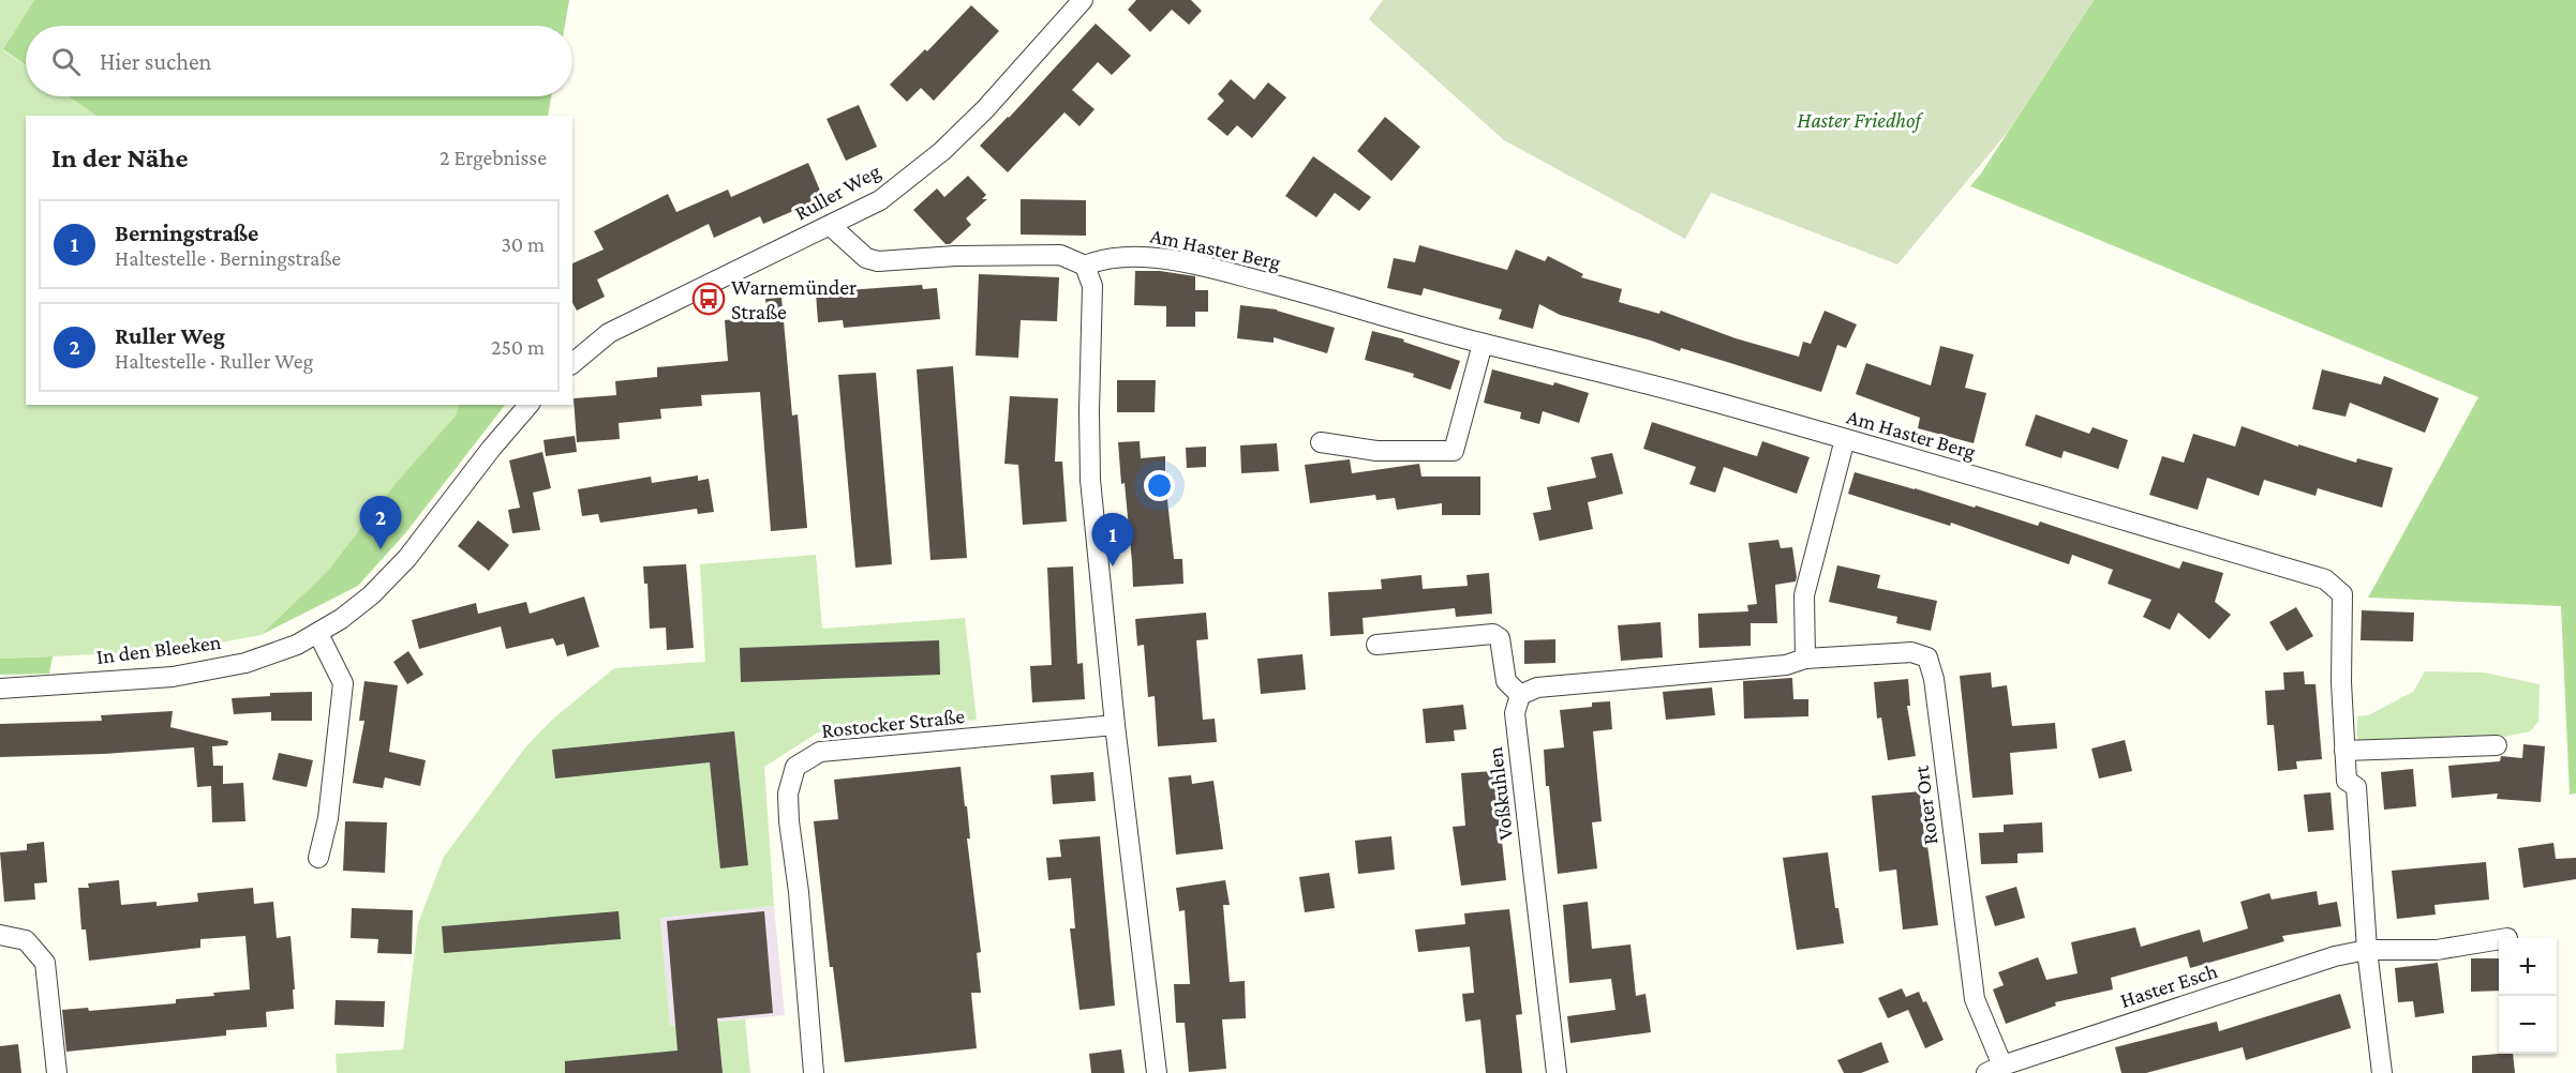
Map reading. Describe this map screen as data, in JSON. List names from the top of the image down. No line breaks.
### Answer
{"streets":{"street":["Ruller Weg","Am Haster Berg","In den Bleeken","Rostocker Straße","Voßkuhlen","Roter Ort","Haster Esch"]},"crossings":[["Voßkuhlen","Roter Ort"],["Roter Ort","Haster Esch"]],"parks":["Haster Friedhof"],"places":{"bus stop":["Warnemünder Straße"]},"page":{"search":"Hier suchen","heading":["In der Nähe","2 Ergebnisse"],"list":[{"mark":"1","name":"Berningstraße","note":"Haltestelle · Berningstraße","value":"30 m"},{"mark":"2","name":"Ruller Weg","note":"Haltestelle · Ruller Weg","value":"250 m"}],"pins":["2","1"],"map_buttons":["+","−"]}}
